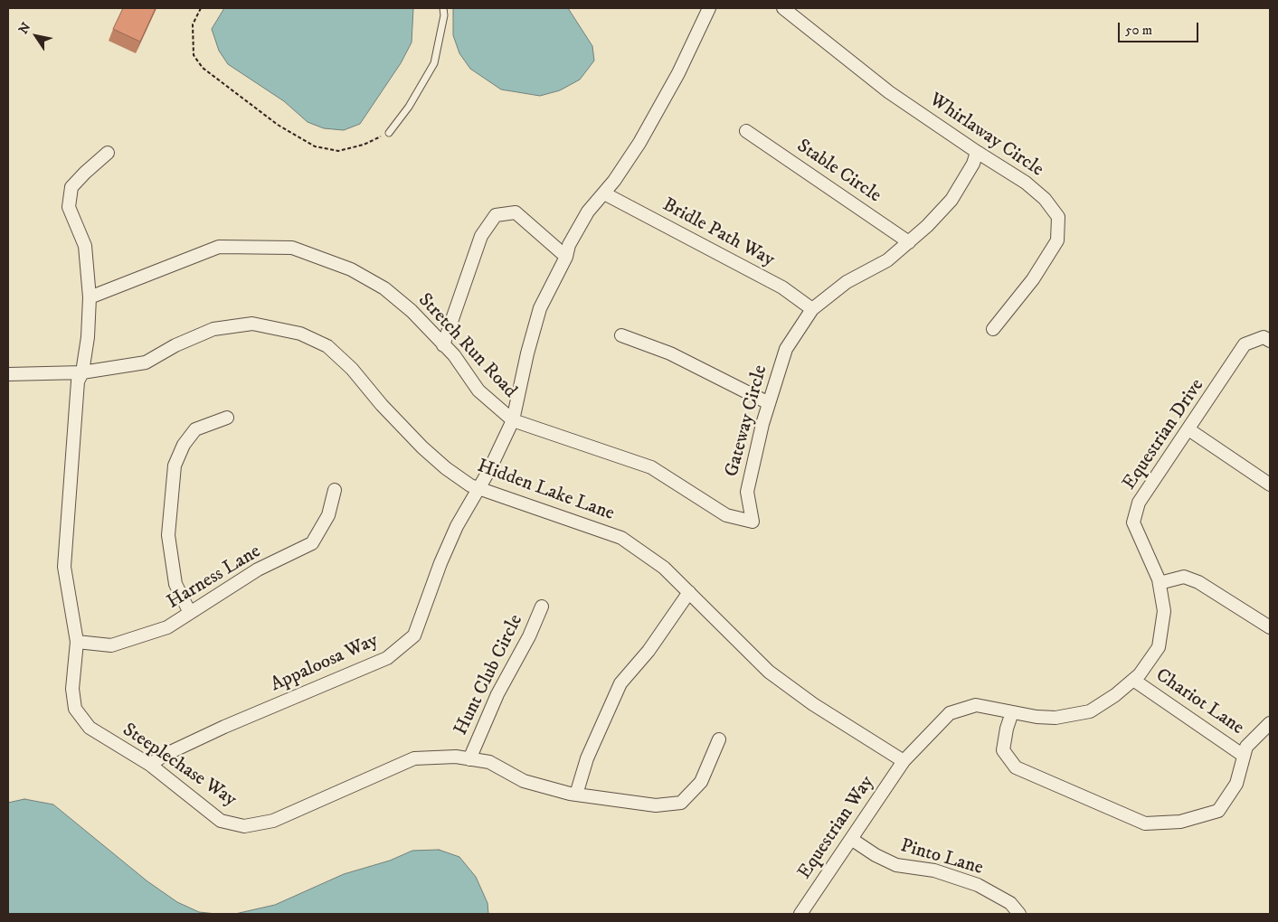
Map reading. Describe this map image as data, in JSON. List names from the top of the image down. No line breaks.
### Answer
{"streets":{"street":["Whirlaway Circle","Stable Circle","Bridle Path Way","Stretch Run Road","Gateway Circle","Equestrian Drive","Hidden Lake Lane","Harness Lane","Appaloosa Way","Hunt Club Circle","Chariot Lane","Steeplechase Way","Equestrian Way","Pinto Lane"]},"crossings":[["Whirlaway Circle","Gateway Circle"],["Stable Circle","Gateway Circle"],["Bridle Path Way","Gateway Circle"],["Bridle Path Way","Appaloosa Way"],["Stretch Run Road","Gateway Circle"],["Stretch Run Road","Appaloosa Way"],["Stretch Run Road","Steeplechase Way"],["Gateway Circle","Appaloosa Way"],["Equestrian Drive","Hidden Lake Lane"],["Equestrian Drive","Chariot Lane"],["Equestrian Drive","Equestrian Way"],["Hidden Lake Lane","Appaloosa Way"],["Hidden Lake Lane","Steeplechase Way"],["Hidden Lake Lane","Equestrian Way"],["Harness Lane","Steeplechase Way"],["Appaloosa Way","Steeplechase Way"],["Hunt Club Circle","Steeplechase Way"],["Equestrian Way","Pinto Lane"]],"scale_bar":"50 m","north":"top left"}
